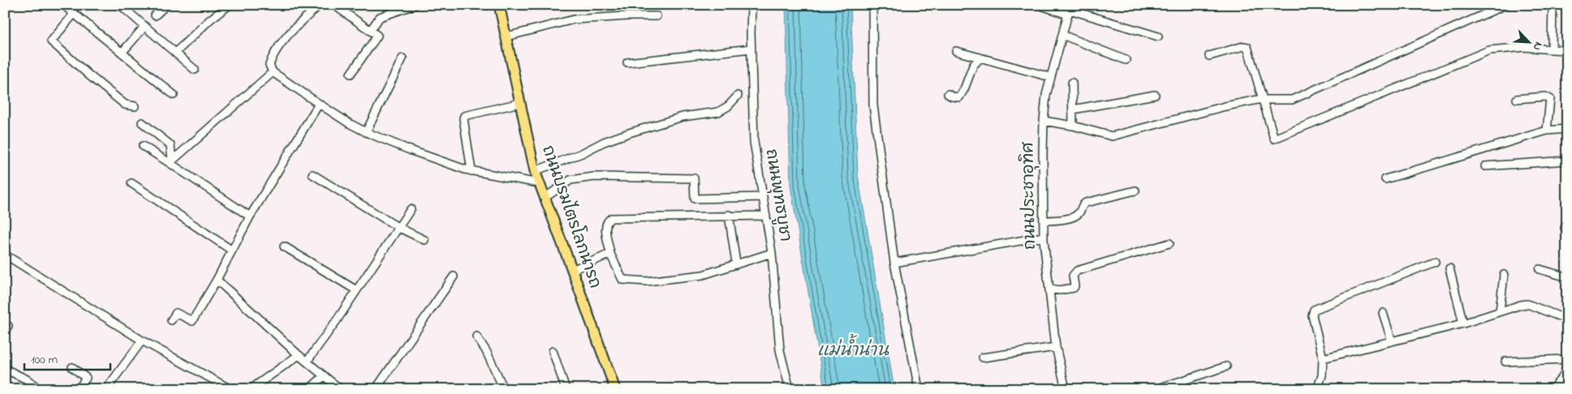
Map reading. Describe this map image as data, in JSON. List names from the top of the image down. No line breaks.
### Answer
{"streets":{"main road":["ถนนบรมไตรโลกนารถ"],"street":["ถนนพุทธบูชา","ถนนประชาอุทิศ"]},"water":["แม่น้ำน่าน"],"scale_bar":"100 m","north":"bottom right"}
